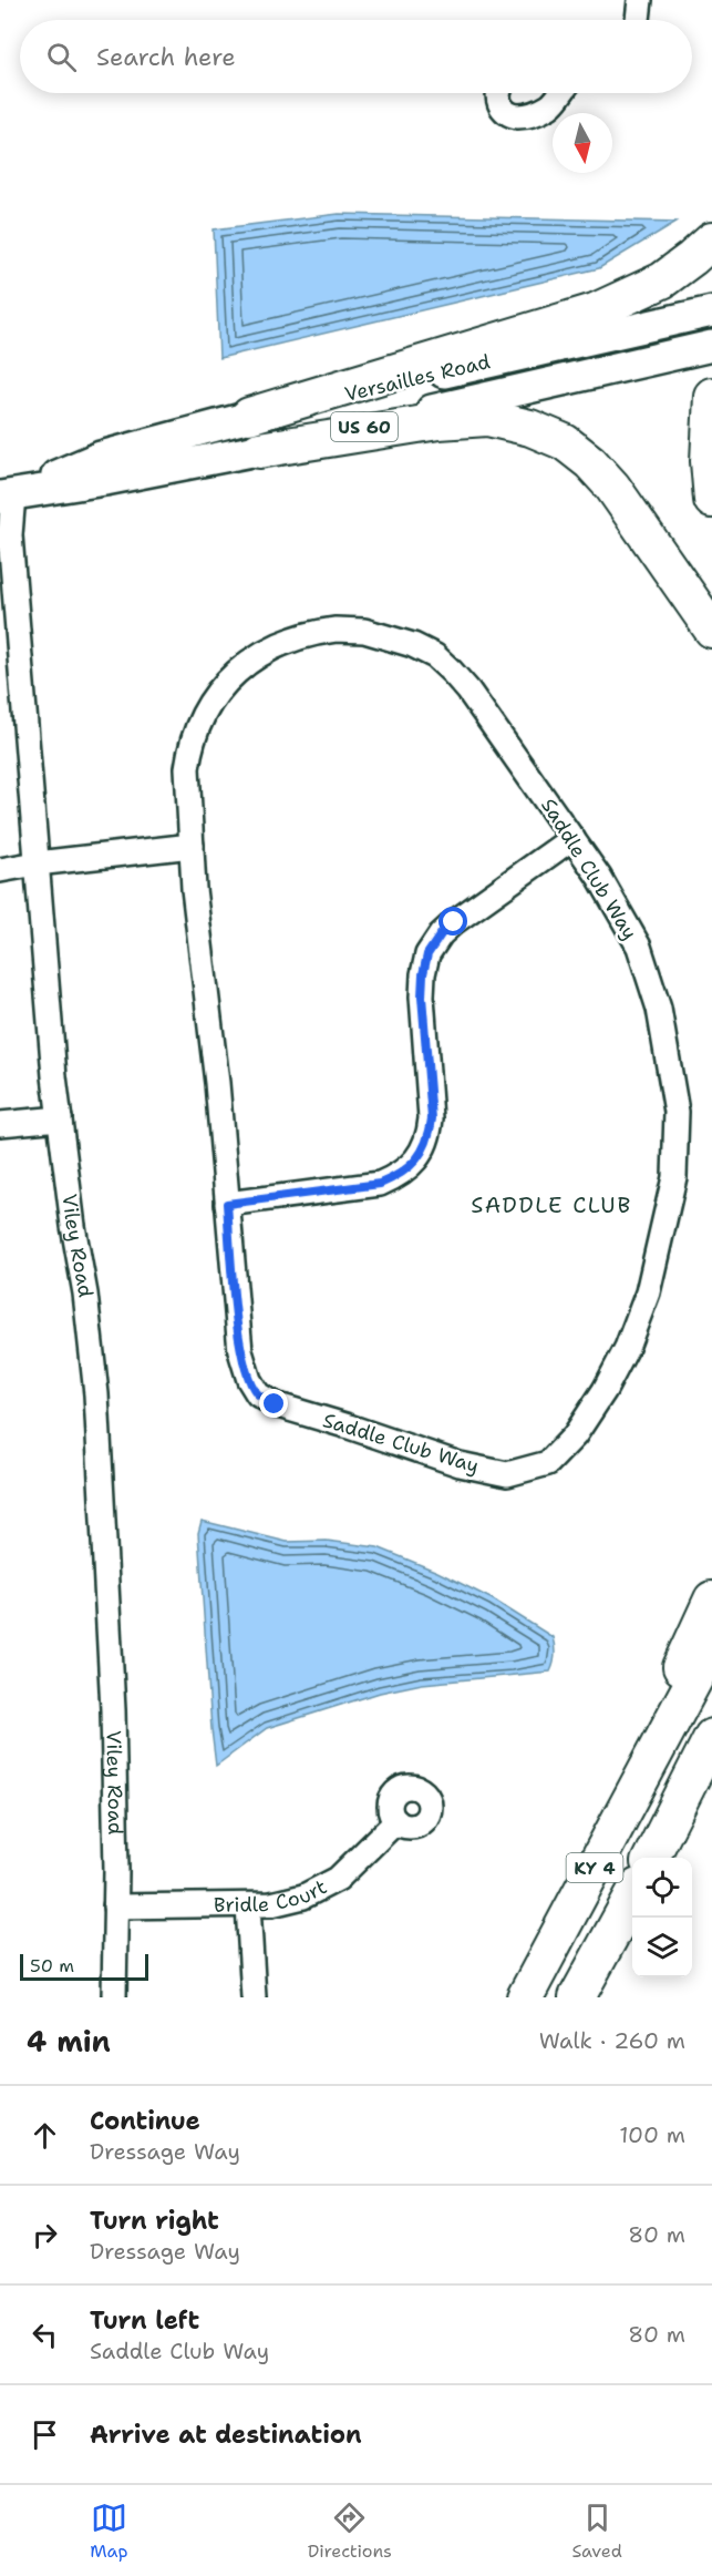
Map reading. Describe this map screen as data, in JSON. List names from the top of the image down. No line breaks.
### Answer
{"streets":{"highway":["KY 4"],"main road":["Versailles Road","US 60"],"street":["Saddle Club Way","Viley Road","Bridle Court"]},"crossings":[["Versailles Road","Viley Road"],["Viley Road","Bridle Court"]],"districts":["SADDLE CLUB"],"scale_bar":"50 m","north":"bottom","page":{"search":"Search here","scale":"50 m","heading":["4 min","Walk · 260 m"],"list":[["Continue","Dressage Way","100 m"],["Turn right","Dressage Way","80 m"],["Turn left","Saddle Club Way","80 m"],"Arrive at destination"],"nav":["Map","Directions","Saved"]}}
